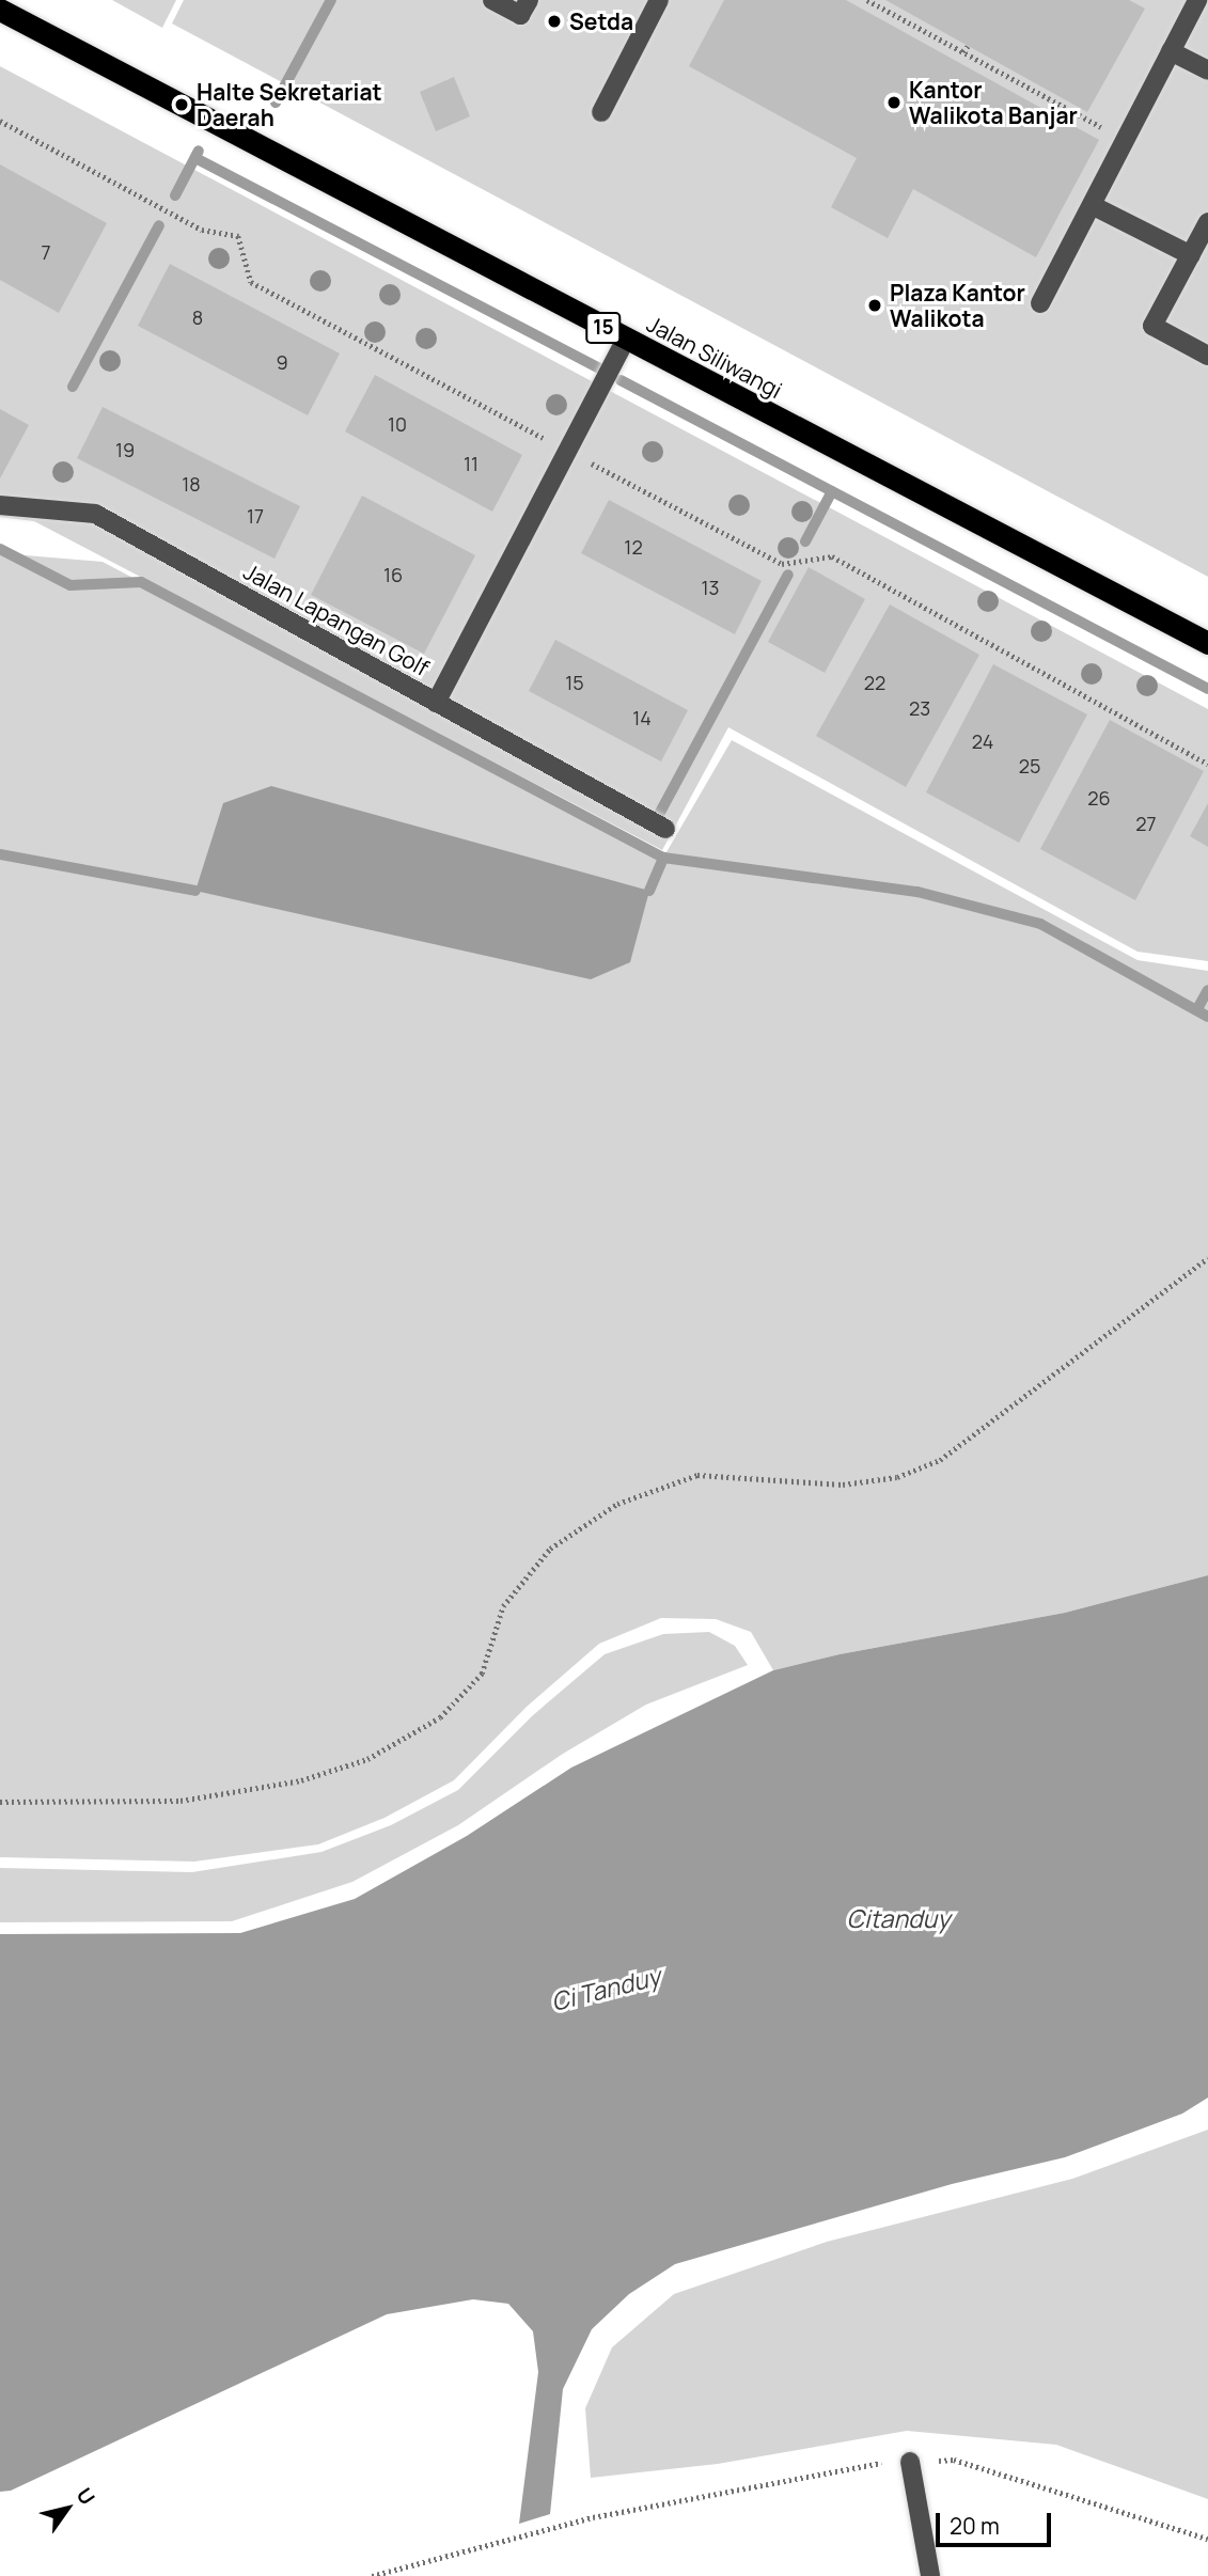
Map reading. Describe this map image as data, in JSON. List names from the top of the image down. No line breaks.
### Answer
{"streets":{"highway":["15","Jalan Siliwangi"],"street":["Jalan Lapangan Golf"]},"crossings":[["Jalan Siliwangi","Jalan Lapangan Golf"]],"water":["Citanduy","Ci Tanduy"],"places":["Setda","Kantor Walikota Banjar","Halte Sekretariat Daerah","Plaza Kantor Walikota"],"house_numbers":["7","8","9","10","19","11","18","17","12","16","13","15","22","23","14","24","25","26","27"],"scale_bar":"20 m","north":"top right"}
